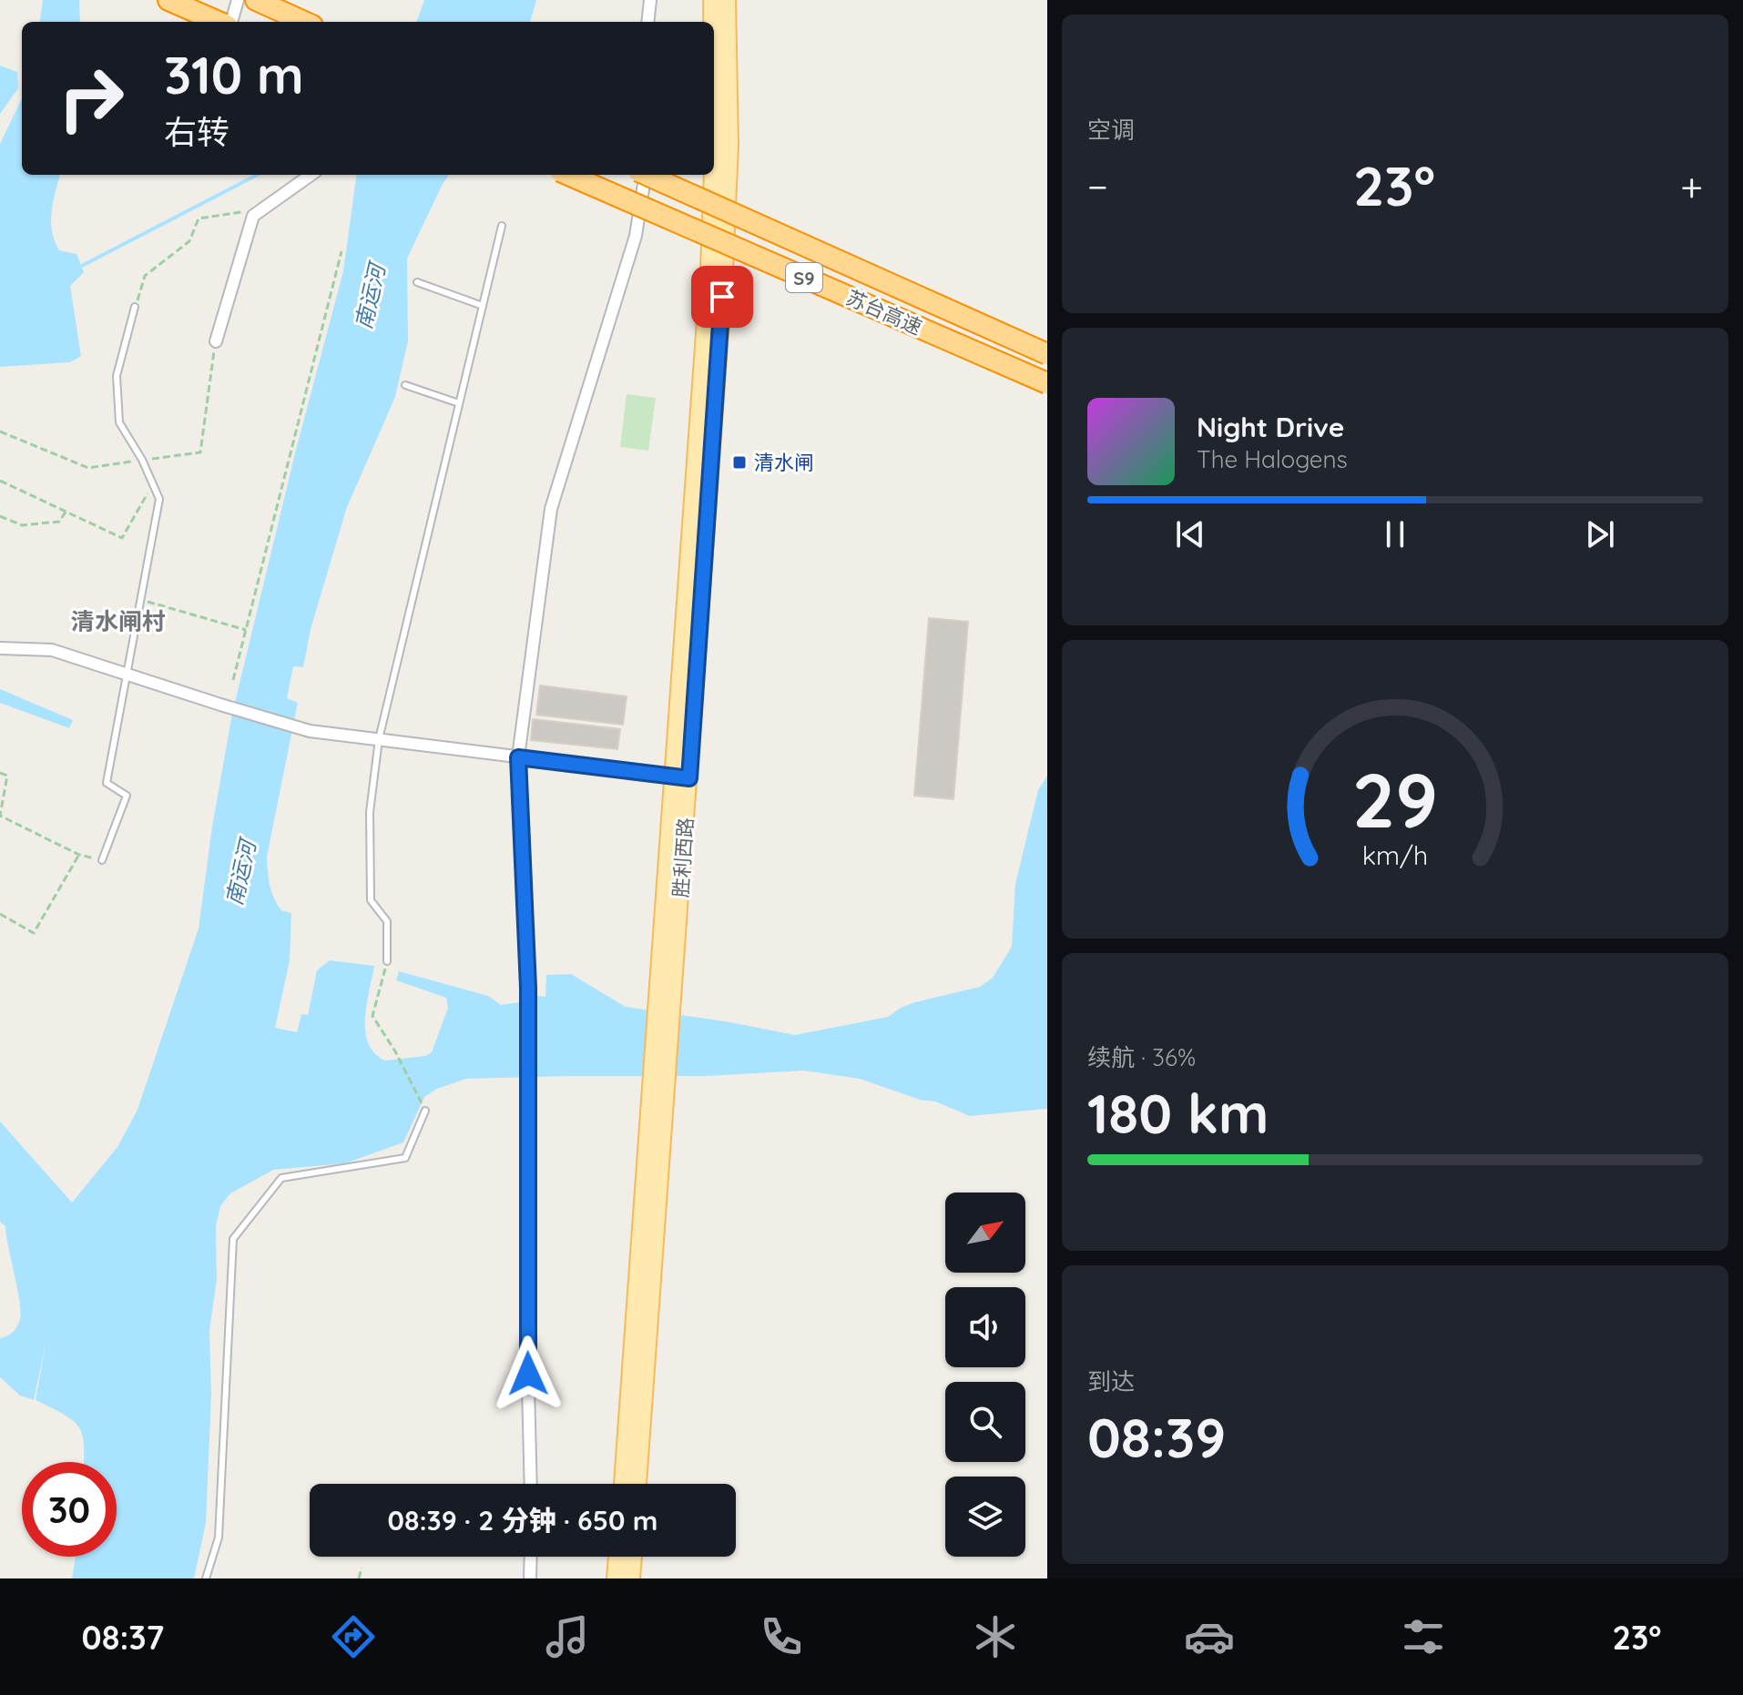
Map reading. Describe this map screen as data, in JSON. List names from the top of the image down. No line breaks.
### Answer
{"streets":{"highway":["S9","苏台高速"],"main road":["胜利西路"]},"districts":["清水闸村"],"water":["南运河"],"places":{"transit":["清水闸"]},"north":"top right","page":{"tile":["空调",["续航 · 36%","180 km"],["到达","08:39"]],"turn":["310 m","右转"],"heat":["−","23°","+"],"song":["Night Drive","The Halogens"],"limit":"30","trip":"08:39 · 2 分钟 · 650 m","tabs":["08:37","23°"],"gauge":["29","km/h"]}}
